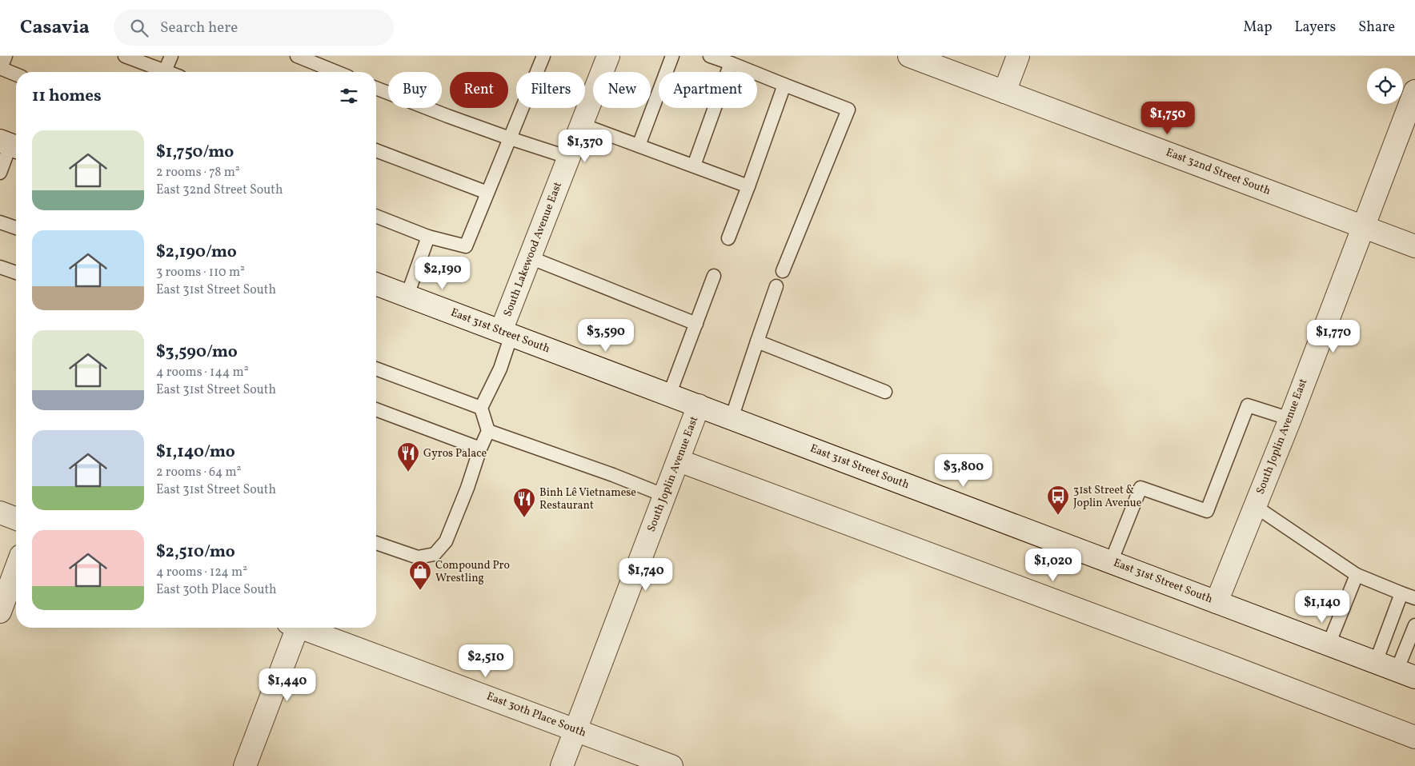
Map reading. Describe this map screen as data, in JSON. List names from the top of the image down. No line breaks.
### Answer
{"streets":{"street":["East 32nd Street South","South Lakewood Avenue East","East 31st Street South","South Joplin Avenue East","East 30th Place South"]},"crossings":[["East 32nd Street South","South Joplin Avenue East"],["South Lakewood Avenue East","East 31st Street South"],["East 31st Street South","South Joplin Avenue East"],["South Joplin Avenue East","East 30th Place South"]],"places":{"restaurant":["Gyros Palace","Binh Lê Vietnamese Restaurant"],"bus stop":["31st Street & Joplin Avenue"],"shop":["Compound Pro Wrestling"]},"page":{"header":"Casavia","search":"Search here","nav":["Map","Layers","Share"],"chip":["Buy","Rent","Filters","New","Apartment"],"heading":"11 homes","price":["$1,750","$1,370","$2,190","$3,590","$1,770","$3,800","$1,020","$1,740","$1,140","$2,510","$1,440"],"list":[{"name":"$1,750/mo","note":"2 rooms · 78 m² · East 32nd Street South"},{"name":"$2,190/mo","note":"3 rooms · 110 m² · East 31st Street South"},{"name":"$3,590/mo","note":"4 rooms · 144 m² · East 31st Street South"},{"name":"$1,140/mo","note":"2 rooms · 64 m² · East 31st Street South"},{"name":"$2,510/mo","note":"4 rooms · 124 m² · East 30th Place South"}]}}
